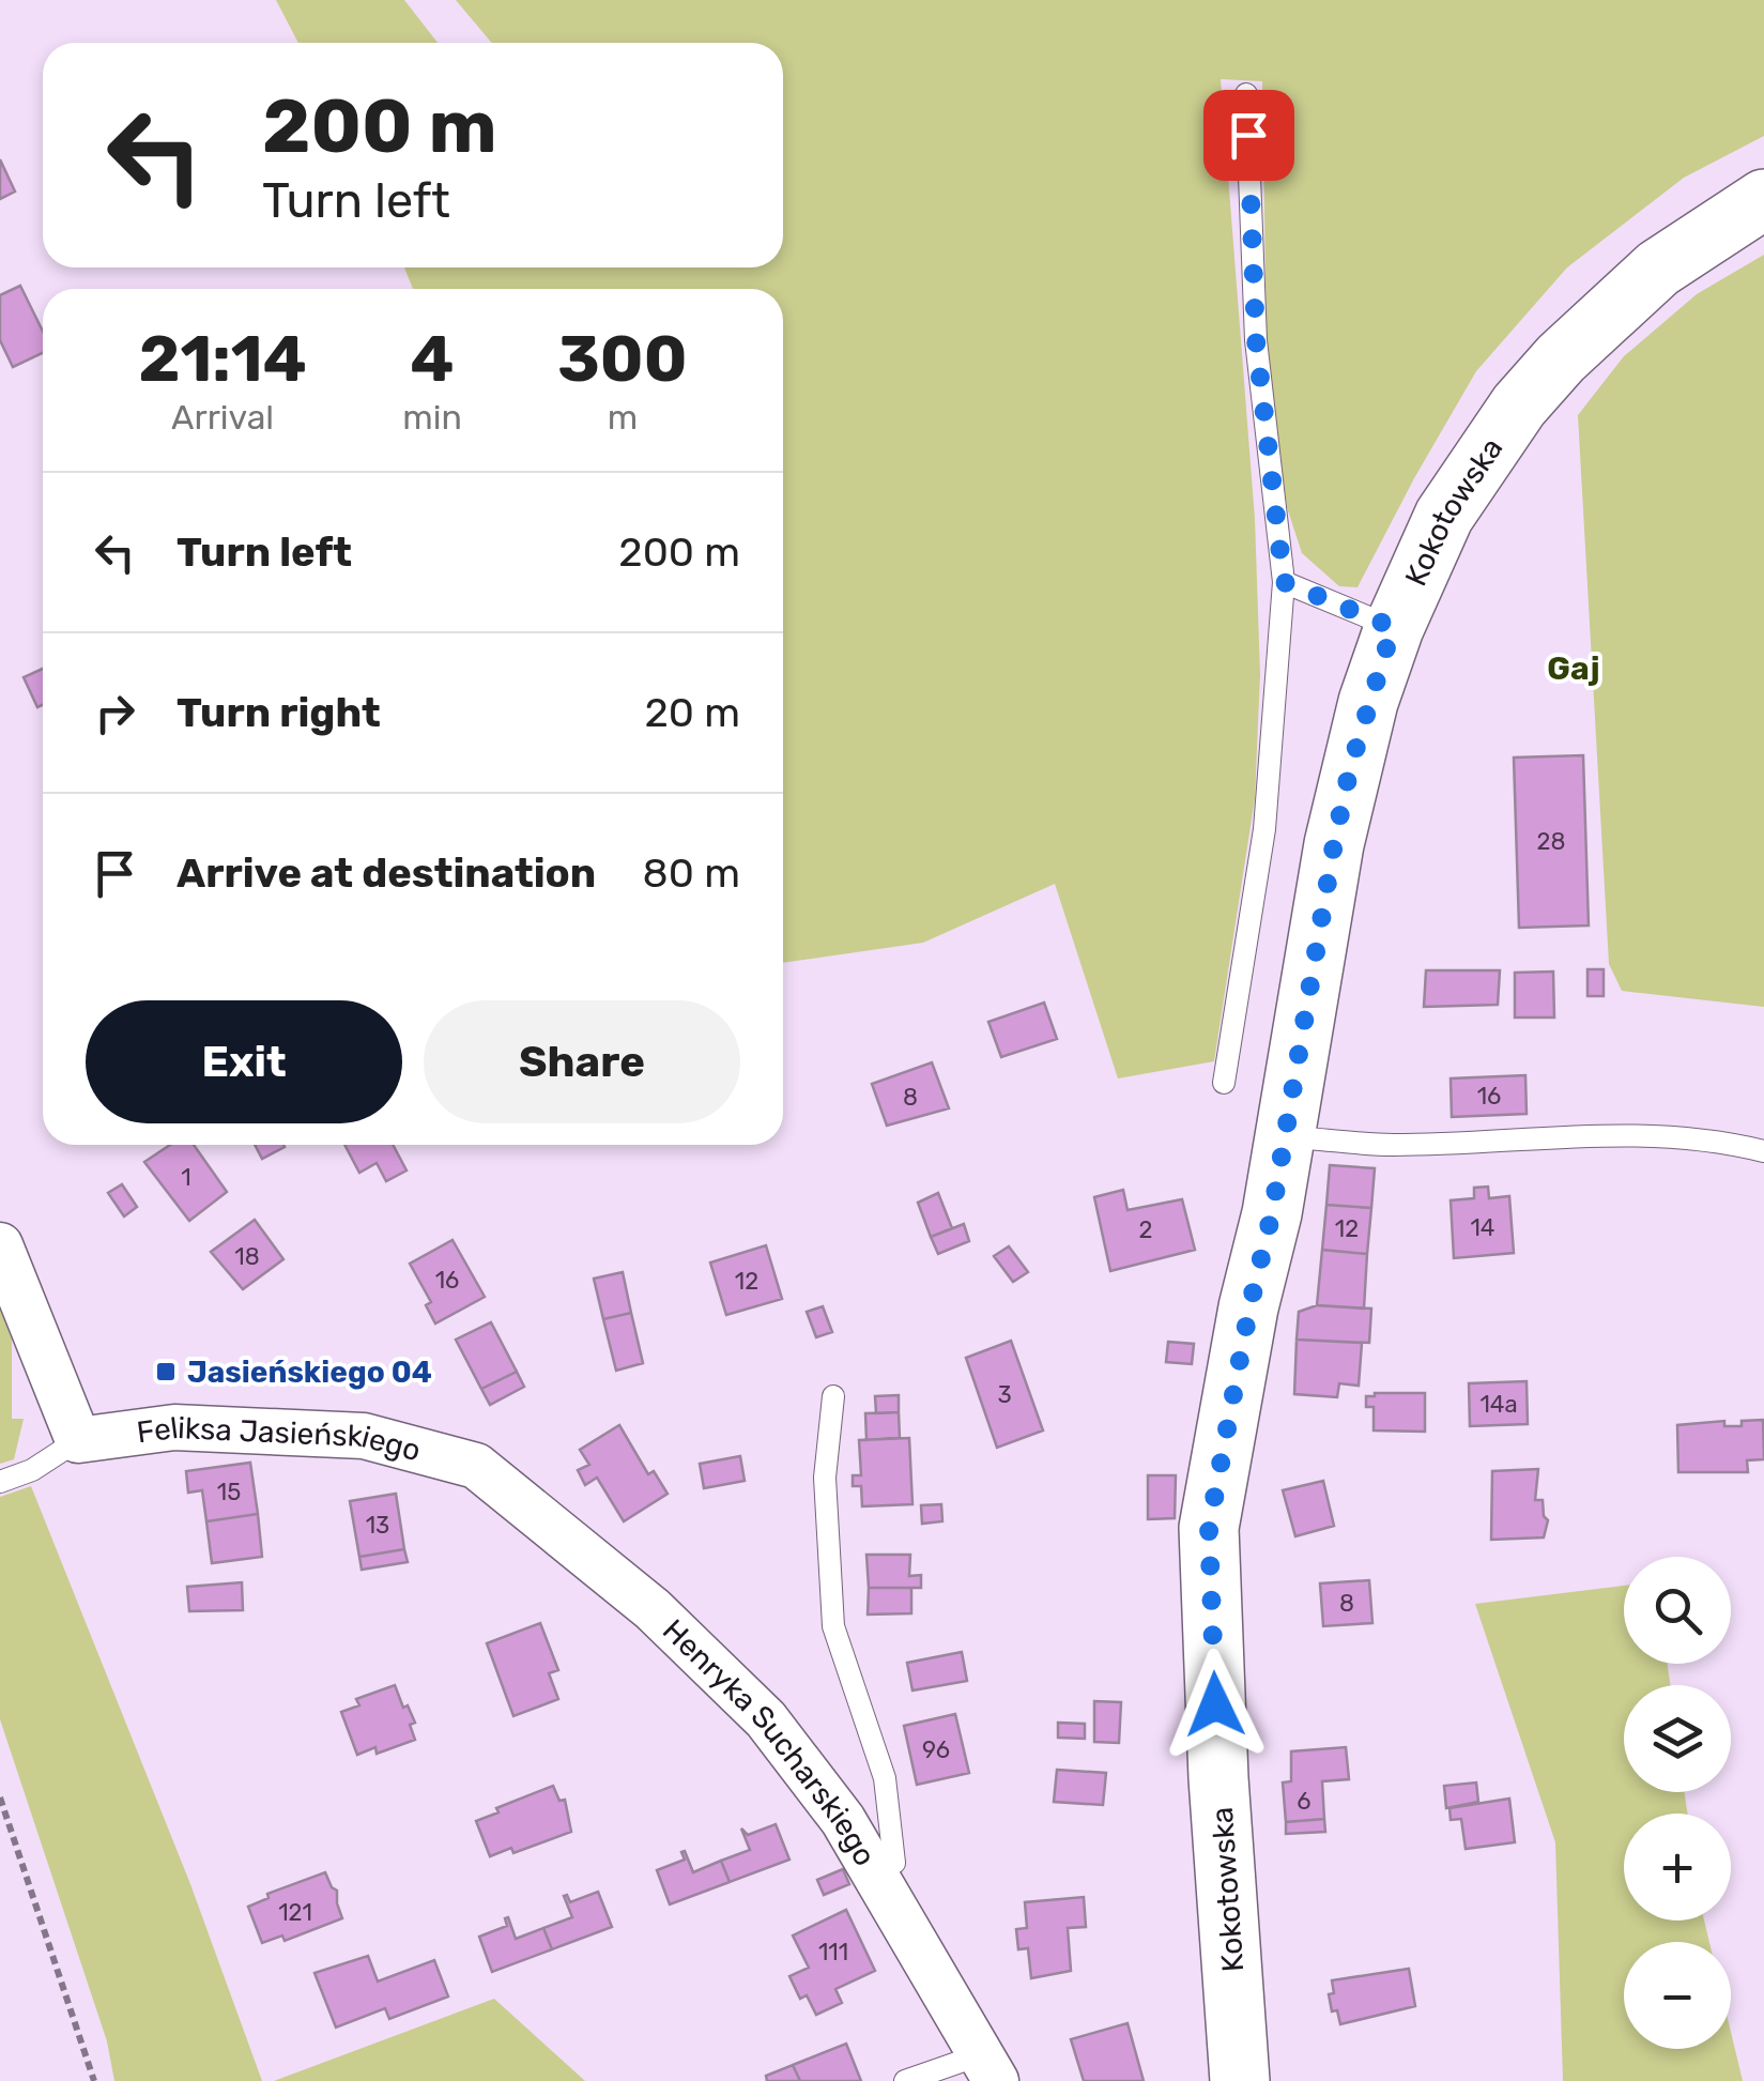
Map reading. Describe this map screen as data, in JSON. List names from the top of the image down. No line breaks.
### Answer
{"streets":{"street":["Kokotowska","Feliksa Jasieńskiego","Henryka Sucharskiego"]},"crossings":[["Feliksa Jasieńskiego","Henryka Sucharskiego"]],"districts":["Gaj"],"places":{"transit":["Jasieńskiego 04"]},"house_numbers":["28","16","8","1","14","12","2","18","16","12","3","14a","15","13","8","96","6","121","111"],"page":{"turn":["200 m","Turn left"],"eta":["21:14","Arrival","4","min","300","m"],"list":[{"name":"Turn left","value":"200 m"},{"name":"Turn right","value":"20 m"},{"name":"Arrive at destination","value":"80 m"}],"buttons":["Exit","Share"],"map_buttons":["+","−"]}}
